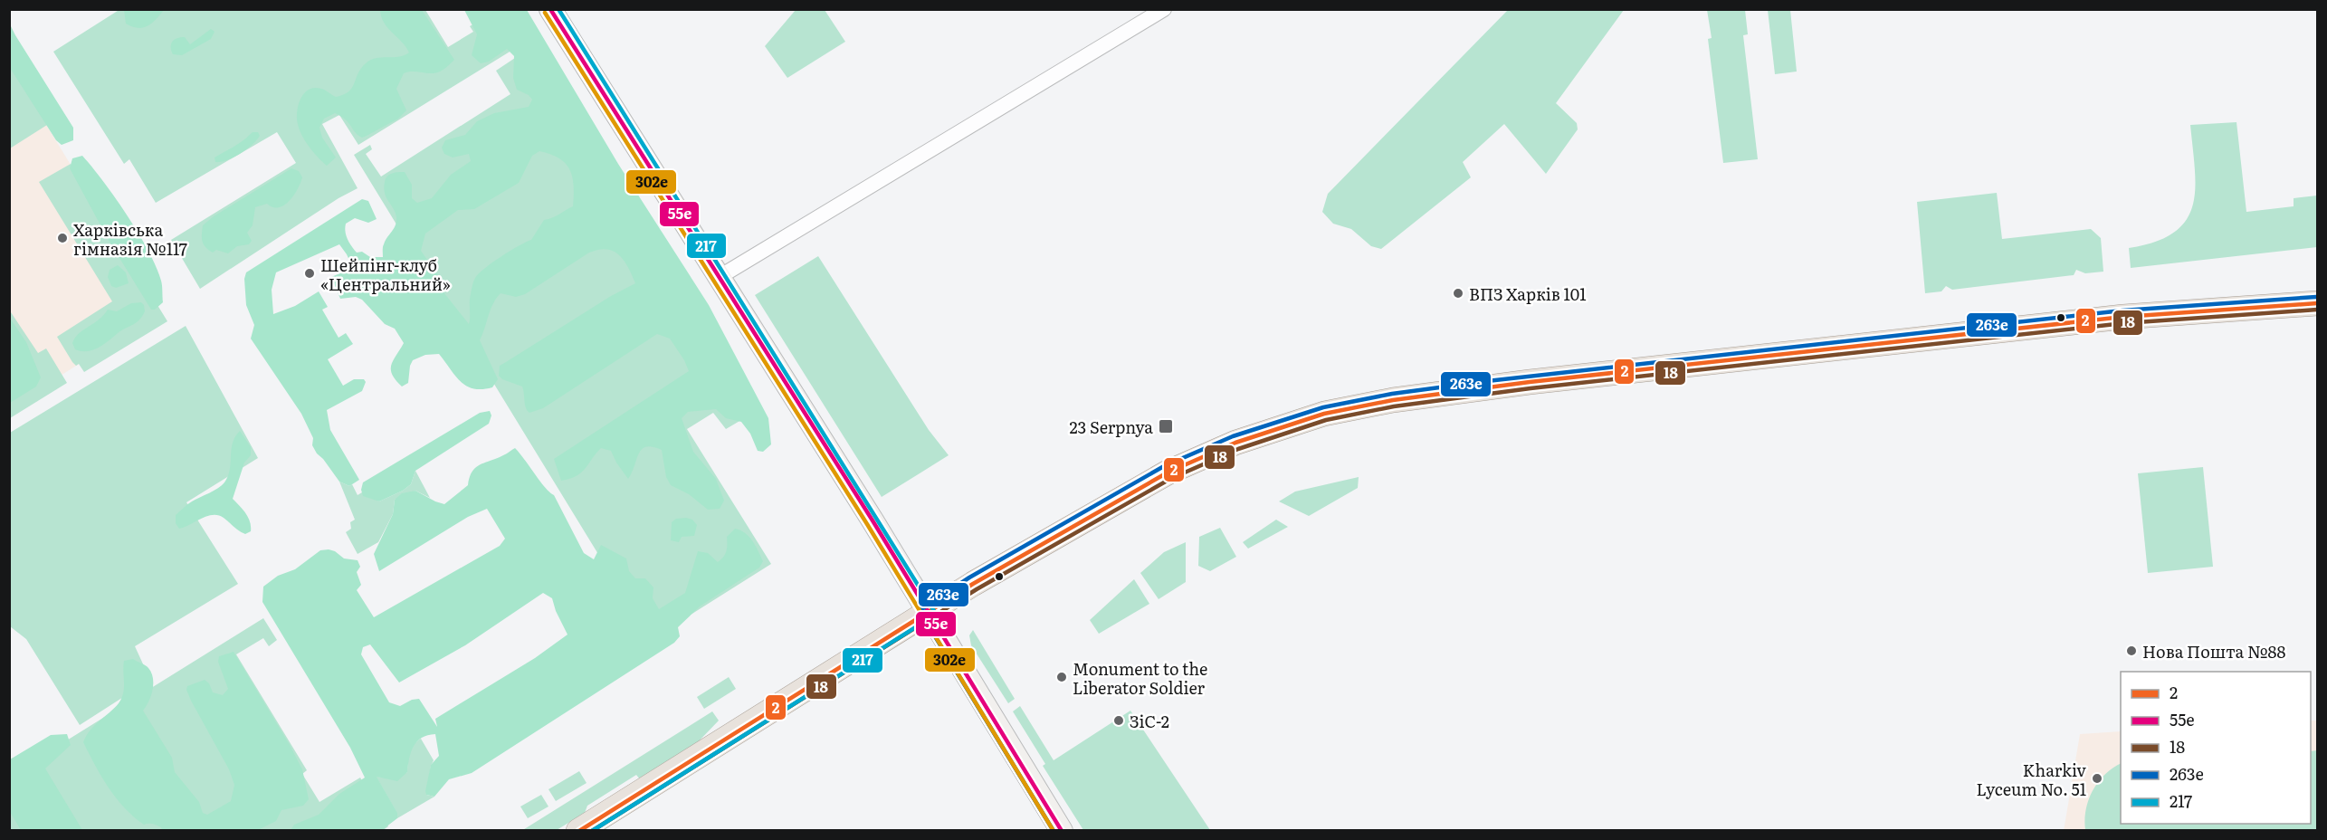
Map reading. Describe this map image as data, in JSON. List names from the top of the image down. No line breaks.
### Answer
{"places":{"other":["Харківська гімназія №117","Шейпінг-клуб «Центральний»","ВПЗ Харків 101","Нова Пошта №88","Monument to the Liberator Soldier","ЗіС-2","Kharkiv Lyceum No. 51"],"transit":["23 Serpnya"]},"lines":["transit line 55е","transit line 217","transit line 302е","transit line 263е","transit line 2","transit line 18"],"legend":["2","55е","18","263е","217"]}
